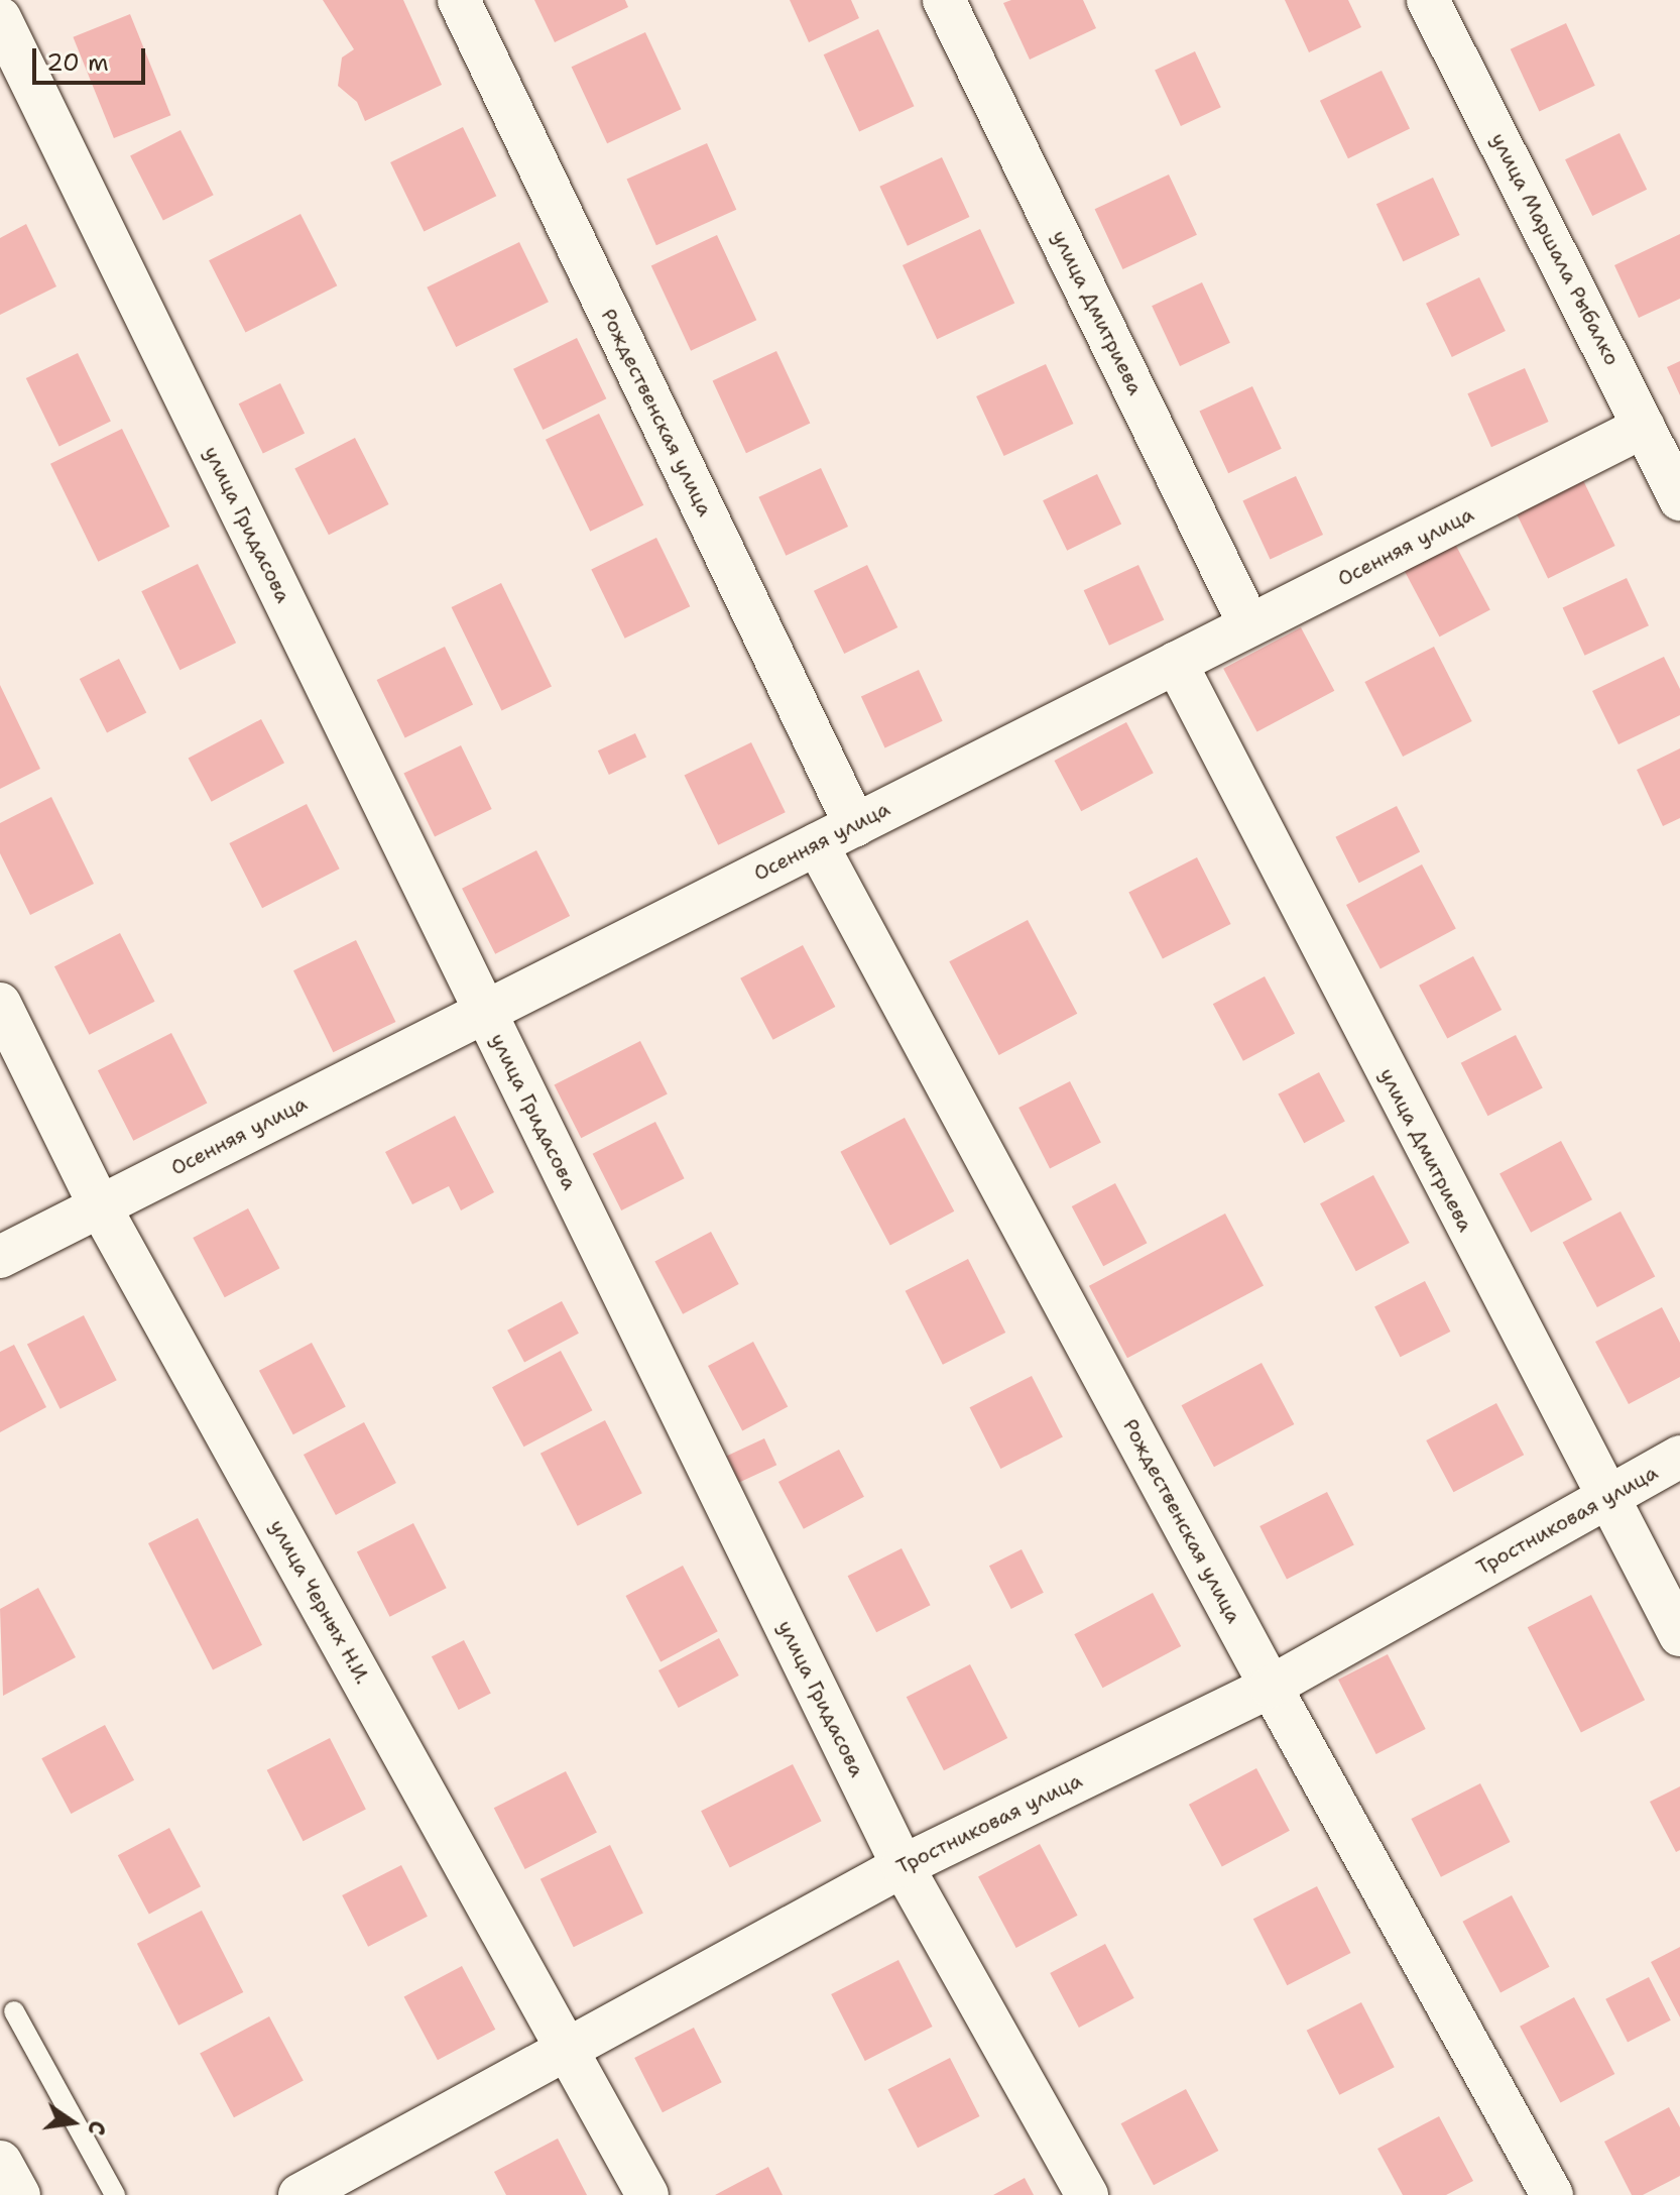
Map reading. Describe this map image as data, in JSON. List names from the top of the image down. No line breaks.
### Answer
{"streets":{"street":["улица Маршала Рыбалко","улица Дмитриева","Рождественская улица","улица Гридасова","Осенняя улица","Тростниковая улица","улица Черных Н.И."]},"crossings":[["улица Маршала Рыбалко","Осенняя улица"],["улица Дмитриева","Осенняя улица"],["улица Дмитриева","Тростниковая улица"],["Рождественская улица","Осенняя улица"],["Рождественская улица","Тростниковая улица"],["улица Гридасова","Осенняя улица"],["улица Гридасова","Тростниковая улица"],["Осенняя улица","улица Черных Н.И."],["Тростниковая улица","улица Черных Н.И."]],"scale_bar":"20 m","north":"right"}
